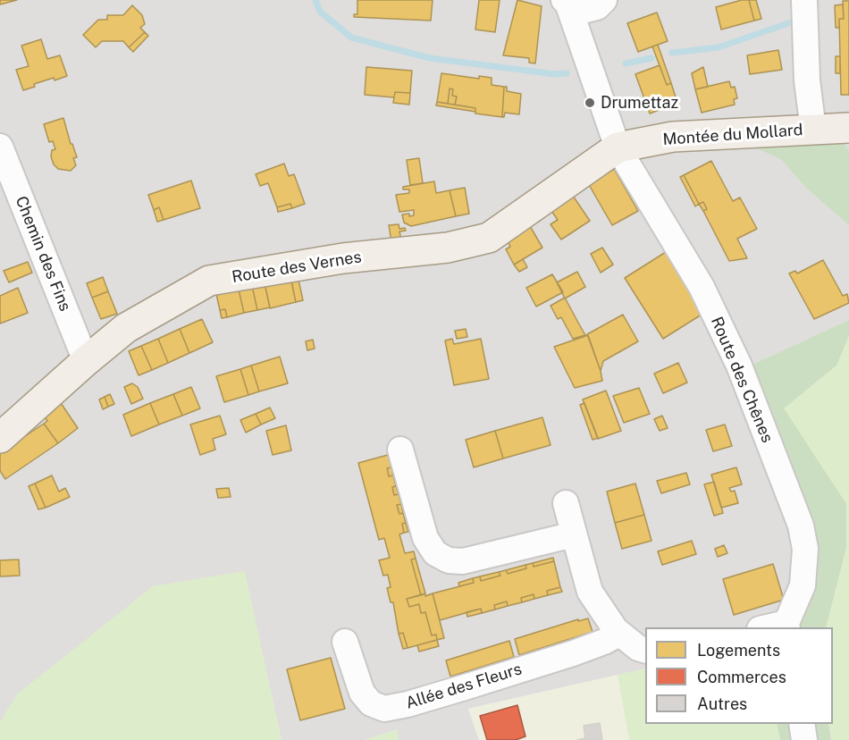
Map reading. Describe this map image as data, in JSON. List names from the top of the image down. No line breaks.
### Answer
{"streets":{"main road":["Montée du Mollard","Route des Vernes"],"street":["Chemin des Fins","Route des Chênes","Allée des Fleurs"]},"crossings":[["Montée du Mollard","Route des Vernes"],["Montée du Mollard","Route des Chênes"],["Chemin des Fins","Route des Vernes"],["Route des Vernes","Route des Chênes"]],"places":["Drumettaz"],"legend":["Logements","Commerces","Autres"]}
